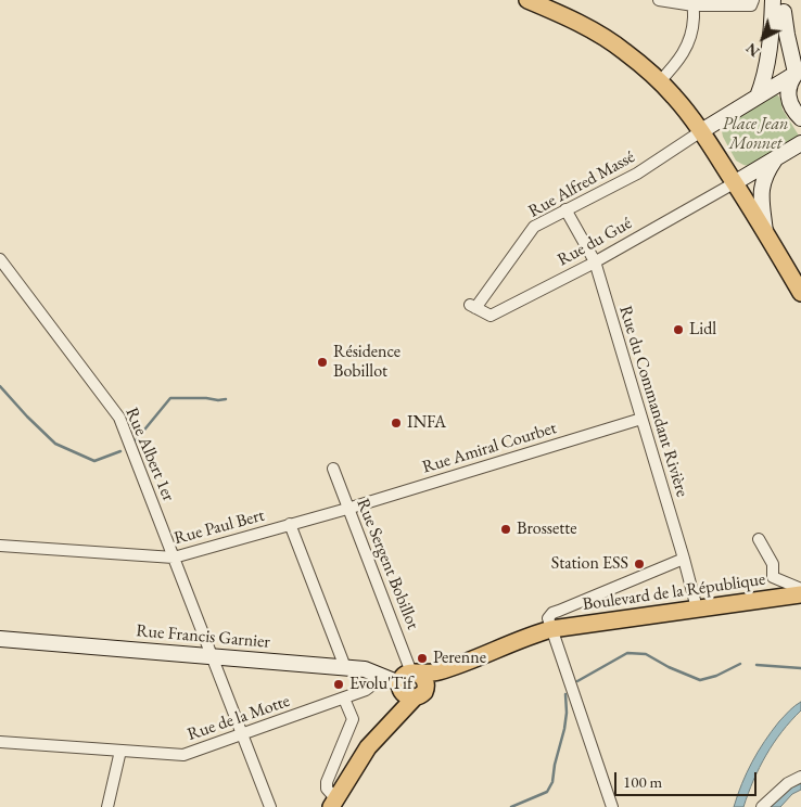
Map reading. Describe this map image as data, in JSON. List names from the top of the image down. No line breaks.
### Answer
{"streets":{"main road":["Boulevard de la République","Rue Francis Garnier"],"street":["Rue Alfred Massé","Rue du Gué","Rue du Commandant Rivière","Rue Amiral Courbet","Rue Albert 1er","Rue Paul Bert","Rue Sergent Bobillot","Rue de la Motte"]},"crossings":[["Rue Alfred Massé","Rue du Gué"],["Rue Alfred Massé","Rue du Commandant Rivière"],["Rue du Gué","Rue du Commandant Rivière"],["Rue du Commandant Rivière","Rue Amiral Courbet"],["Rue du Commandant Rivière","Boulevard de la République"],["Rue Amiral Courbet","Rue Paul Bert"],["Rue Amiral Courbet","Rue Sergent Bobillot"],["Rue Albert 1er","Rue Paul Bert"],["Rue Albert 1er","Rue Francis Garnier"],["Rue Albert 1er","Rue de la Motte"],["Rue Paul Bert","Rue Sergent Bobillot"],["Rue Sergent Bobillot","Boulevard de la République"],["Rue Sergent Bobillot","Rue Francis Garnier"],["Boulevard de la République","Rue Francis Garnier"],["Rue Francis Garnier","Rue de la Motte"]],"parks":["Place Jean Monnet"],"places":["Lidl","Résidence Bobillot","INFA","Brossette","Station ESS","Perenne","Evolu'Tif"],"scale_bar":"100 m","north":"bottom left"}
